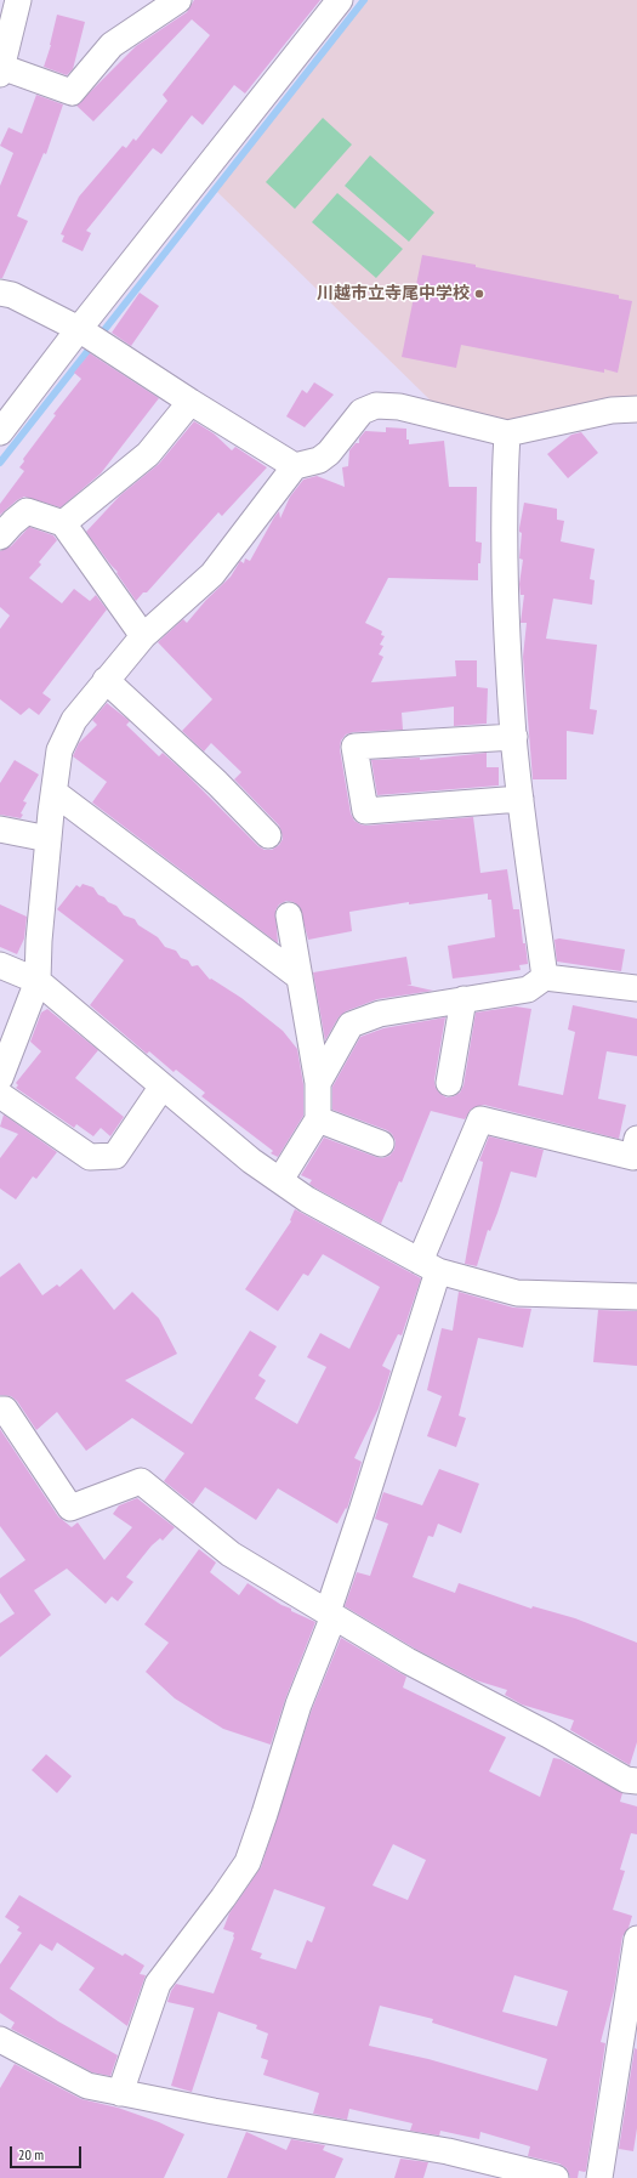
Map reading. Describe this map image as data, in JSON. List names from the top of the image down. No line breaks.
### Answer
{"places":["川越市立寺尾中学校"],"scale_bar":"20 m"}
